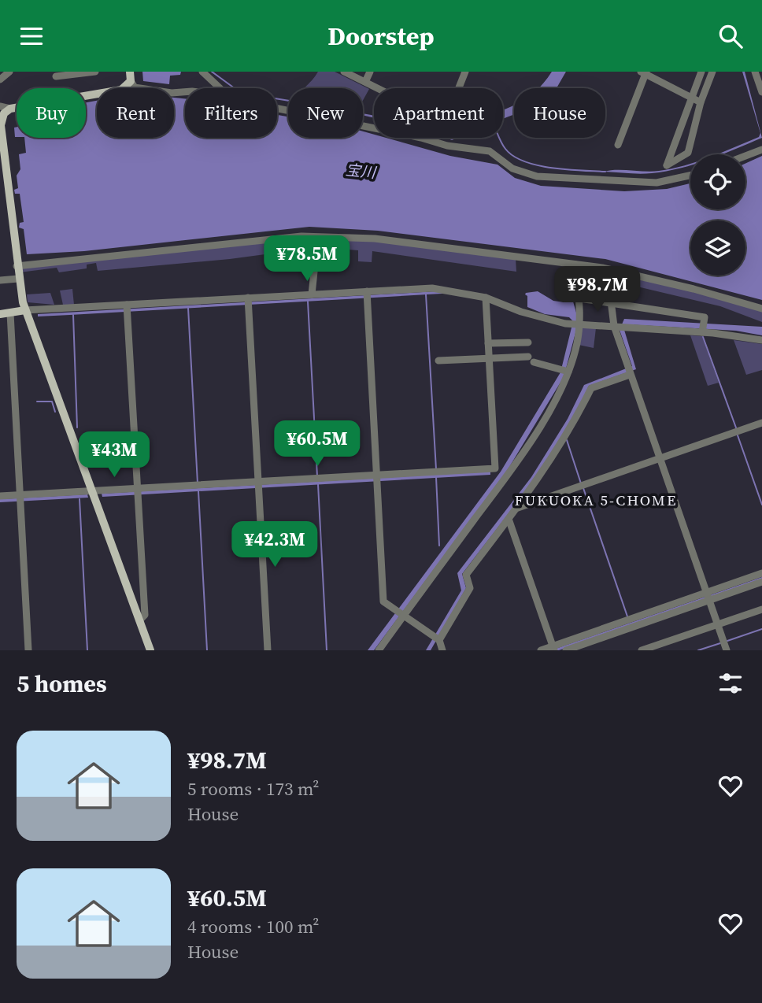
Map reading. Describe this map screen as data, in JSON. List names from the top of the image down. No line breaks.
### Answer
{"districts":["FUKUOKA 5-CHOME"],"water":["宝川"],"page":{"header":"Doorstep","chip":["Buy","Rent","Filters","New","Apartment","House"],"price":["¥78.5M","¥98.7M","¥60.5M","¥43M","¥42.3M"],"heading":"5 homes","list":[{"name":"¥98.7M","note":"5 rooms · 173 m² · House"},{"name":"¥60.5M","note":"4 rooms · 100 m² · House"}]}}
